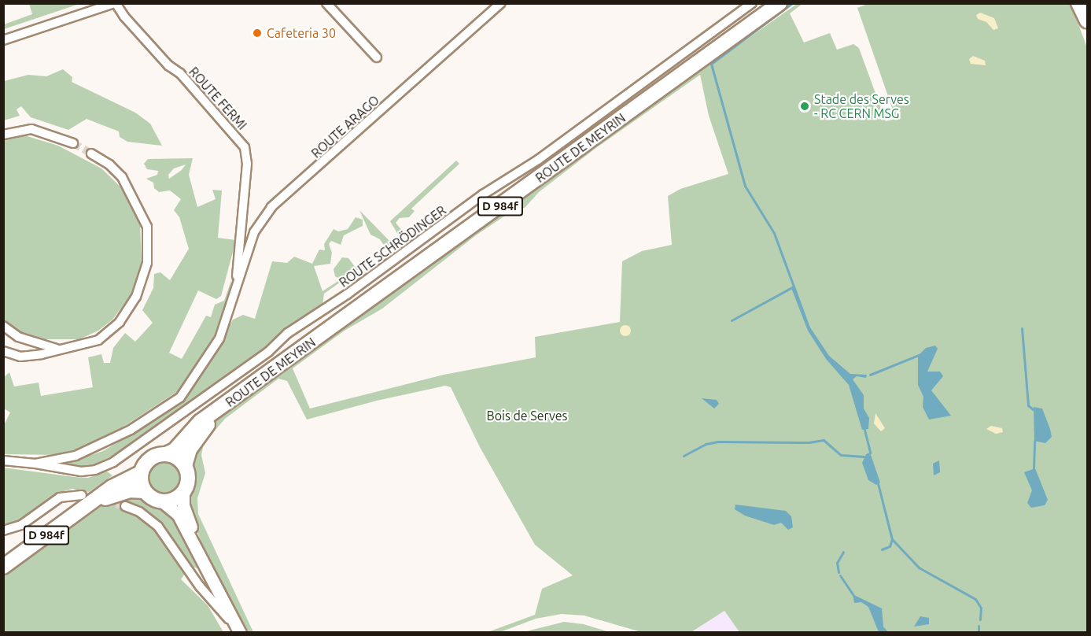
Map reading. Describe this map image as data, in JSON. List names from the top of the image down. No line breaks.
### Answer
{"streets":{"main road":["ROUTE DE MEYRIN","D 984f"],"street":["ROUTE FERMI","ROUTE ARAGO","ROUTE SCHRÖDINGER"]},"crossings":[["ROUTE FERMI","ROUTE ARAGO"],["ROUTE DE MEYRIN","D 984f"]],"parks":["Bois de Serves"],"places":["Cafeteria 30","Stade des Serves - RC CERN MSG"]}
